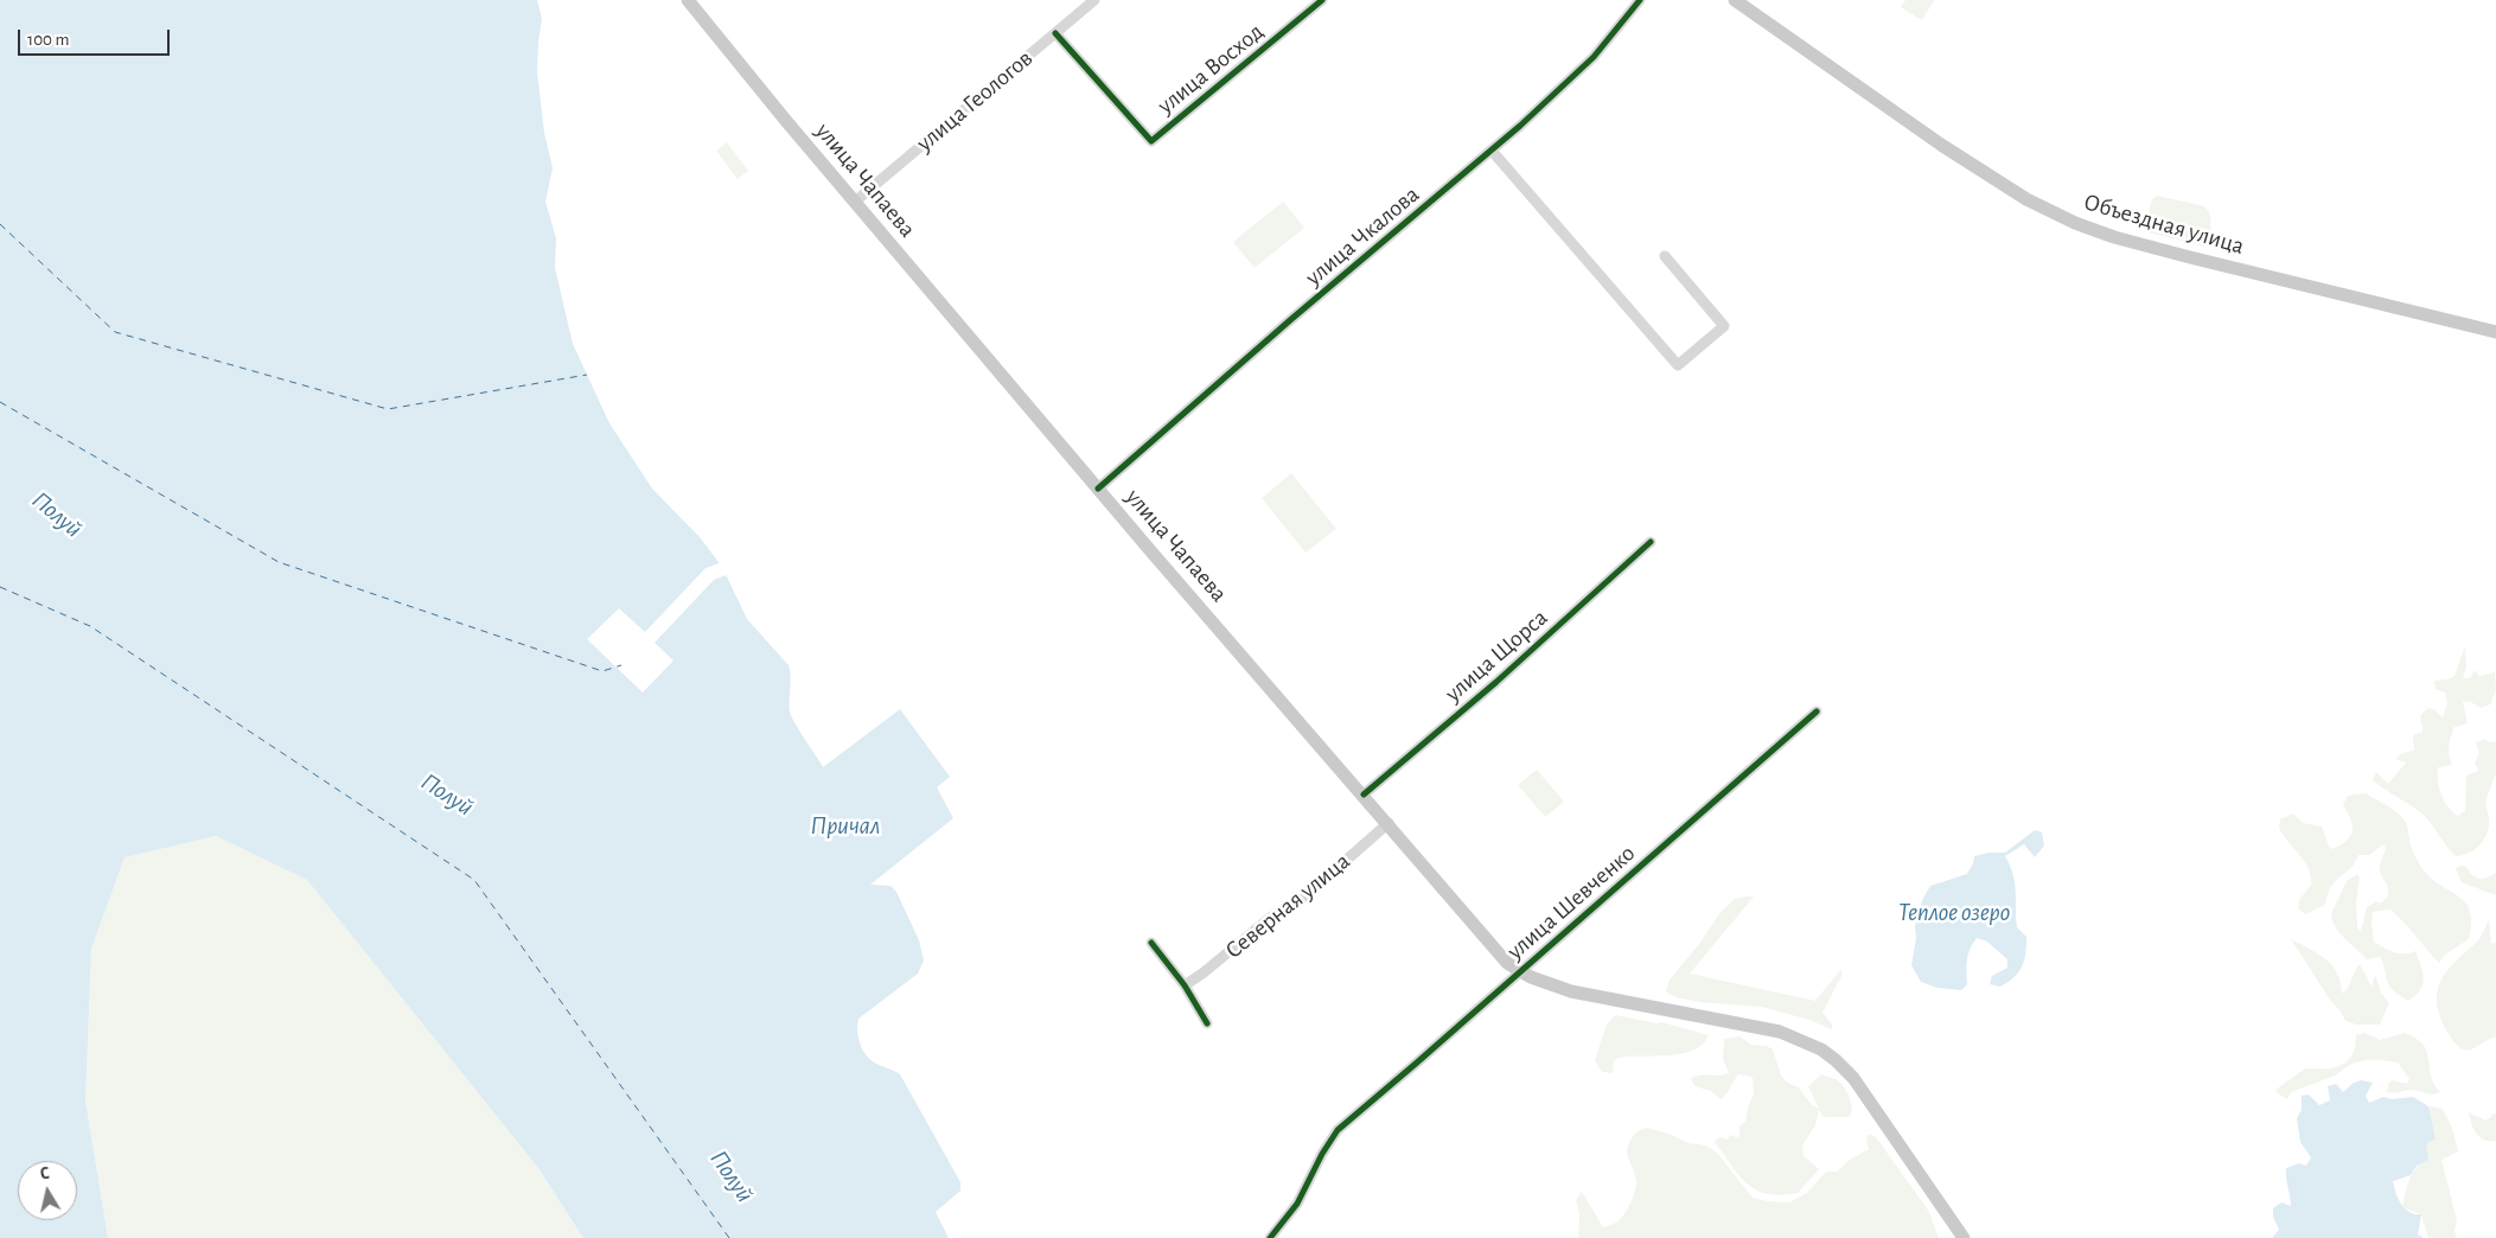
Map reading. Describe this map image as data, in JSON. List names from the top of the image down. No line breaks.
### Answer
{"streets":{"main road":["улица Чапаева","Объездная улица"],"street":["улица Восход","улица Геологов","улица Чкалова","улица Щорса","улица Шевченко","Северная улица"]},"crossings":[["улица Восход","улица Геологов"],["улица Геологов","улица Чапаева"],["улица Чапаева","улица Чкалова"],["улица Чапаева","улица Щорса"],["улица Чапаева","улица Шевченко"],["улица Чапаева","Северная улица"]],"water":["Полуй","Причал","Теплое озеро"],"scale_bar":"100 m","north":"top"}
